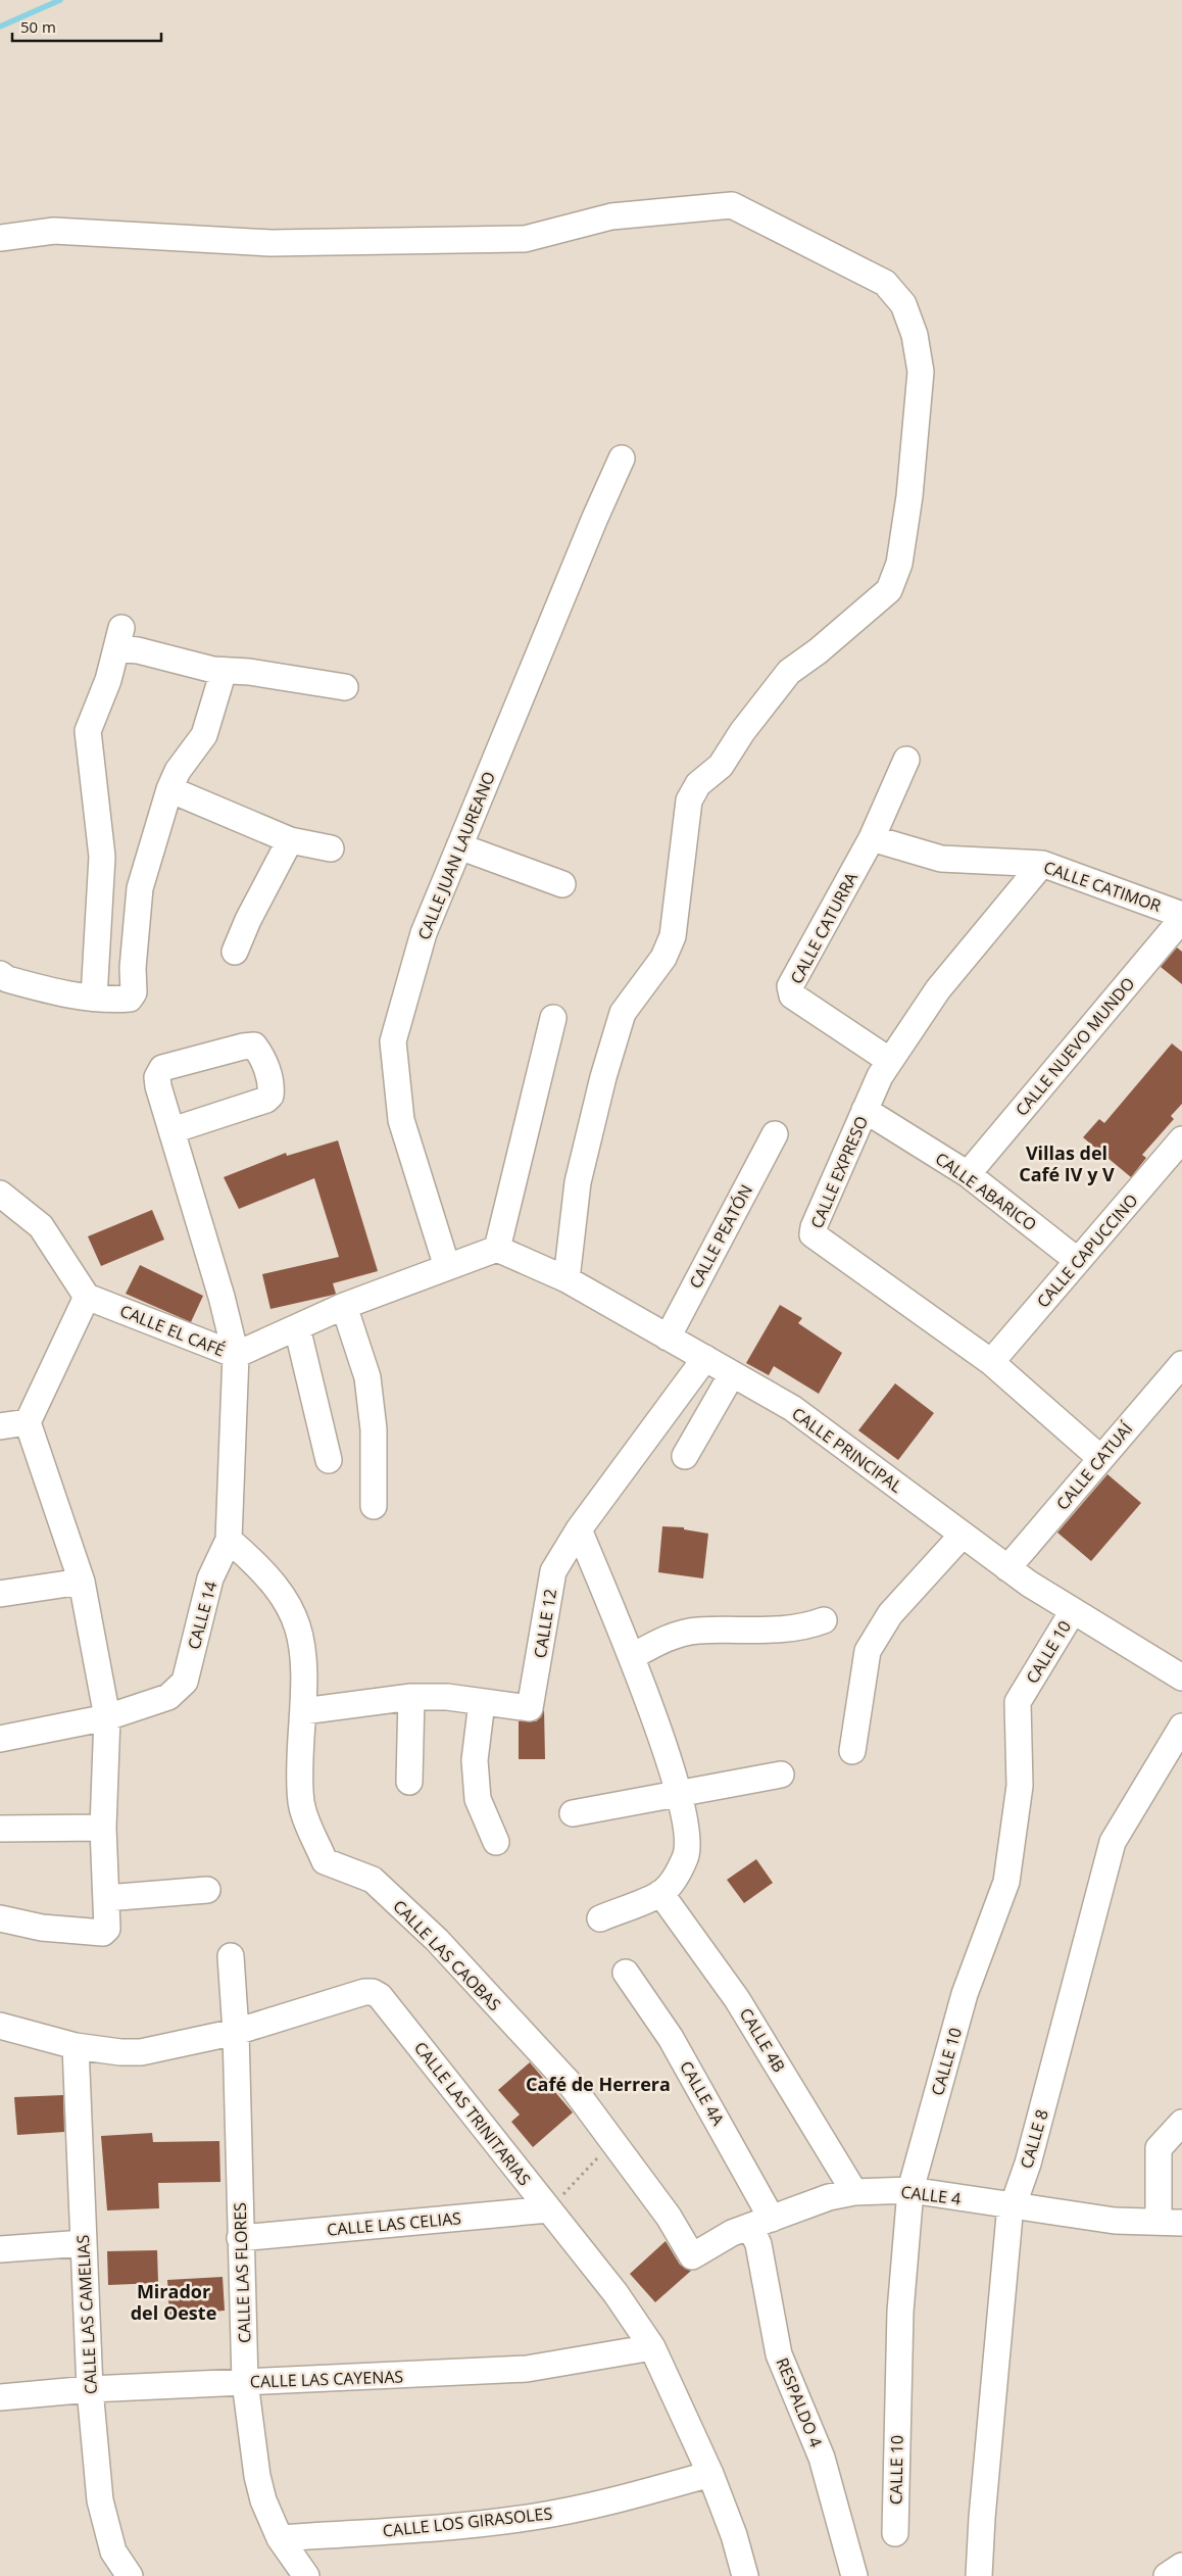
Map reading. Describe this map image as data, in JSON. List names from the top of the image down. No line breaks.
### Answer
{"streets":{"street":["CALLE JUAN LAUREANO","CALLE CATIMOR","CALLE CATURRA","CALLE NUEVO MUNDO","CALLE EXPRESO","CALLE ABARICO","CALLE PEATÓN","CALLE CAPUCCINO","CALLE EL CAFÉ","CALLE PRINCIPAL","CALLE CATUAÍ","CALLE 14","CALLE 12","CALLE 10","CALLE LAS CAOBAS","CALLE 4B","CALLE 4A","CALLE LAS TRINITARIAS","CALLE 8","CALLE 4","CALLE LAS CELIAS","CALLE LAS FLORES","CALLE LAS CAMELIAS","CALLE LAS CAYENAS","RESPALDO 4","CALLE LOS GIRASOLES"]},"crossings":[["CALLE JUAN LAUREANO","CALLE EL CAFÉ"],["CALLE CATIMOR","CALLE CATURRA"],["CALLE CATIMOR","CALLE EXPRESO"],["CALLE CATURRA","CALLE EXPRESO"],["CALLE NUEVO MUNDO","CALLE ABARICO"],["CALLE EXPRESO","CALLE ABARICO"],["CALLE EXPRESO","CALLE CAPUCCINO"],["CALLE EXPRESO","CALLE CATUAÍ"],["CALLE ABARICO","CALLE CAPUCCINO"],["CALLE PEATÓN","CALLE PRINCIPAL"],["CALLE EL CAFÉ","CALLE PRINCIPAL"],["CALLE EL CAFÉ","CALLE 14"],["CALLE PRINCIPAL","CALLE CATUAÍ"],["CALLE PRINCIPAL","CALLE 12"],["CALLE PRINCIPAL","CALLE 10"],["CALLE 14","CALLE LAS CAOBAS"],["CALLE 12","CALLE LAS CAOBAS"],["CALLE 10","CALLE 4"],["CALLE LAS CAOBAS","CALLE 4"],["CALLE 4B","CALLE 4"],["CALLE 4A","CALLE 4"],["CALLE 4A","RESPALDO 4"],["CALLE LAS TRINITARIAS","CALLE LAS CELIAS"],["CALLE LAS TRINITARIAS","CALLE LAS FLORES"],["CALLE LAS TRINITARIAS","CALLE LAS CAMELIAS"],["CALLE LAS TRINITARIAS","CALLE LAS CAYENAS"],["CALLE LAS TRINITARIAS","CALLE LOS GIRASOLES"],["CALLE 8","CALLE 4"],["CALLE 4","RESPALDO 4"],["CALLE LAS CELIAS","CALLE LAS FLORES"],["CALLE LAS FLORES","CALLE LAS CAYENAS"],["CALLE LAS FLORES","CALLE LOS GIRASOLES"],["CALLE LAS CAMELIAS","CALLE LAS CAYENAS"]],"districts":["Villas del Café IV y V","Café de Herrera","Mirador del Oeste"],"scale_bar":"50 m"}
